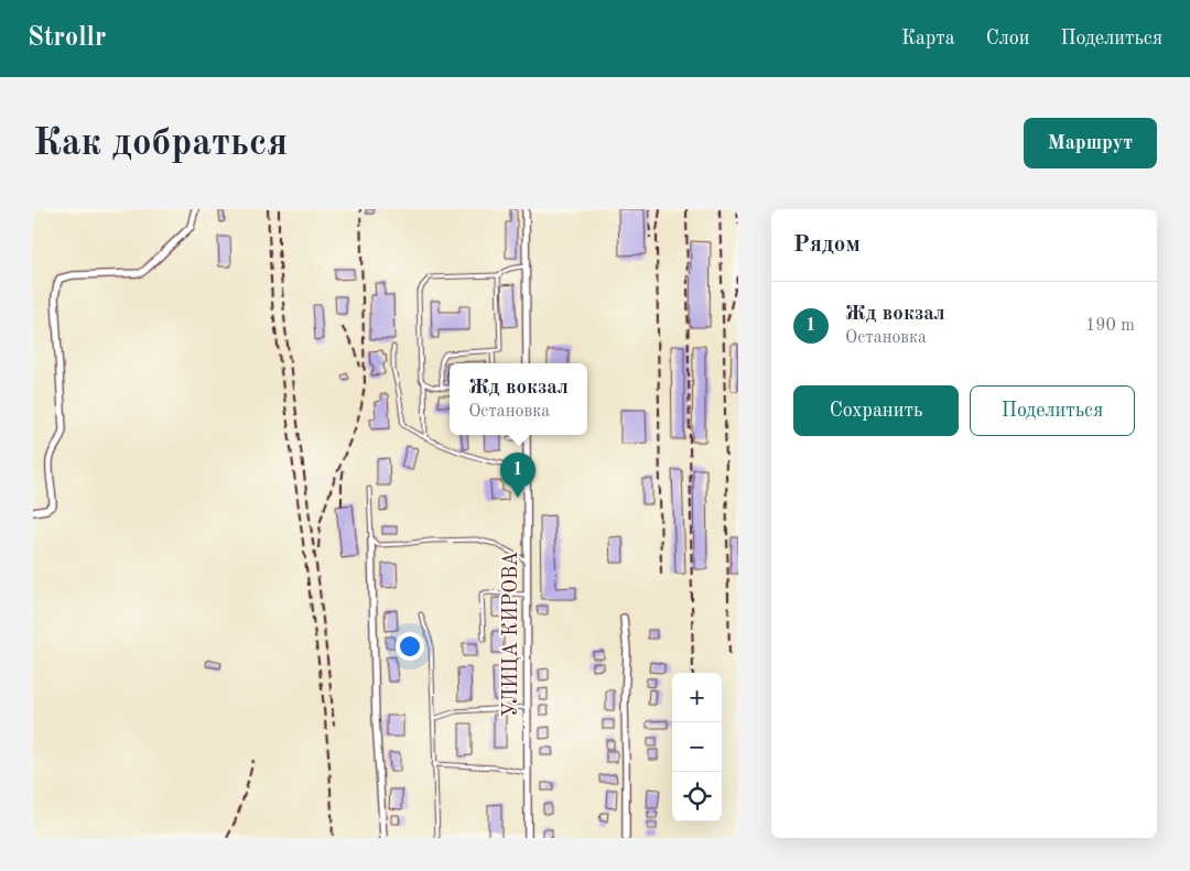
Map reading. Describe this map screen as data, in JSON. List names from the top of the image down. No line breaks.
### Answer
{"streets":{"street":["УЛИЦА КИРОВА"]},"page":{"header":"Strollr","nav":["Карта","Слои","Поделиться"],"buttons":["Маршрут",["Сохранить","Поделиться"]],"title":"Как добраться","heading":"Рядом","list":[{"mark":"1","name":"Жд вокзал","note":"Остановка","value":"190 m"}],"popup":["Жд вокзал","Остановка"],"pins":"1","map_buttons":["+","−"]}}
